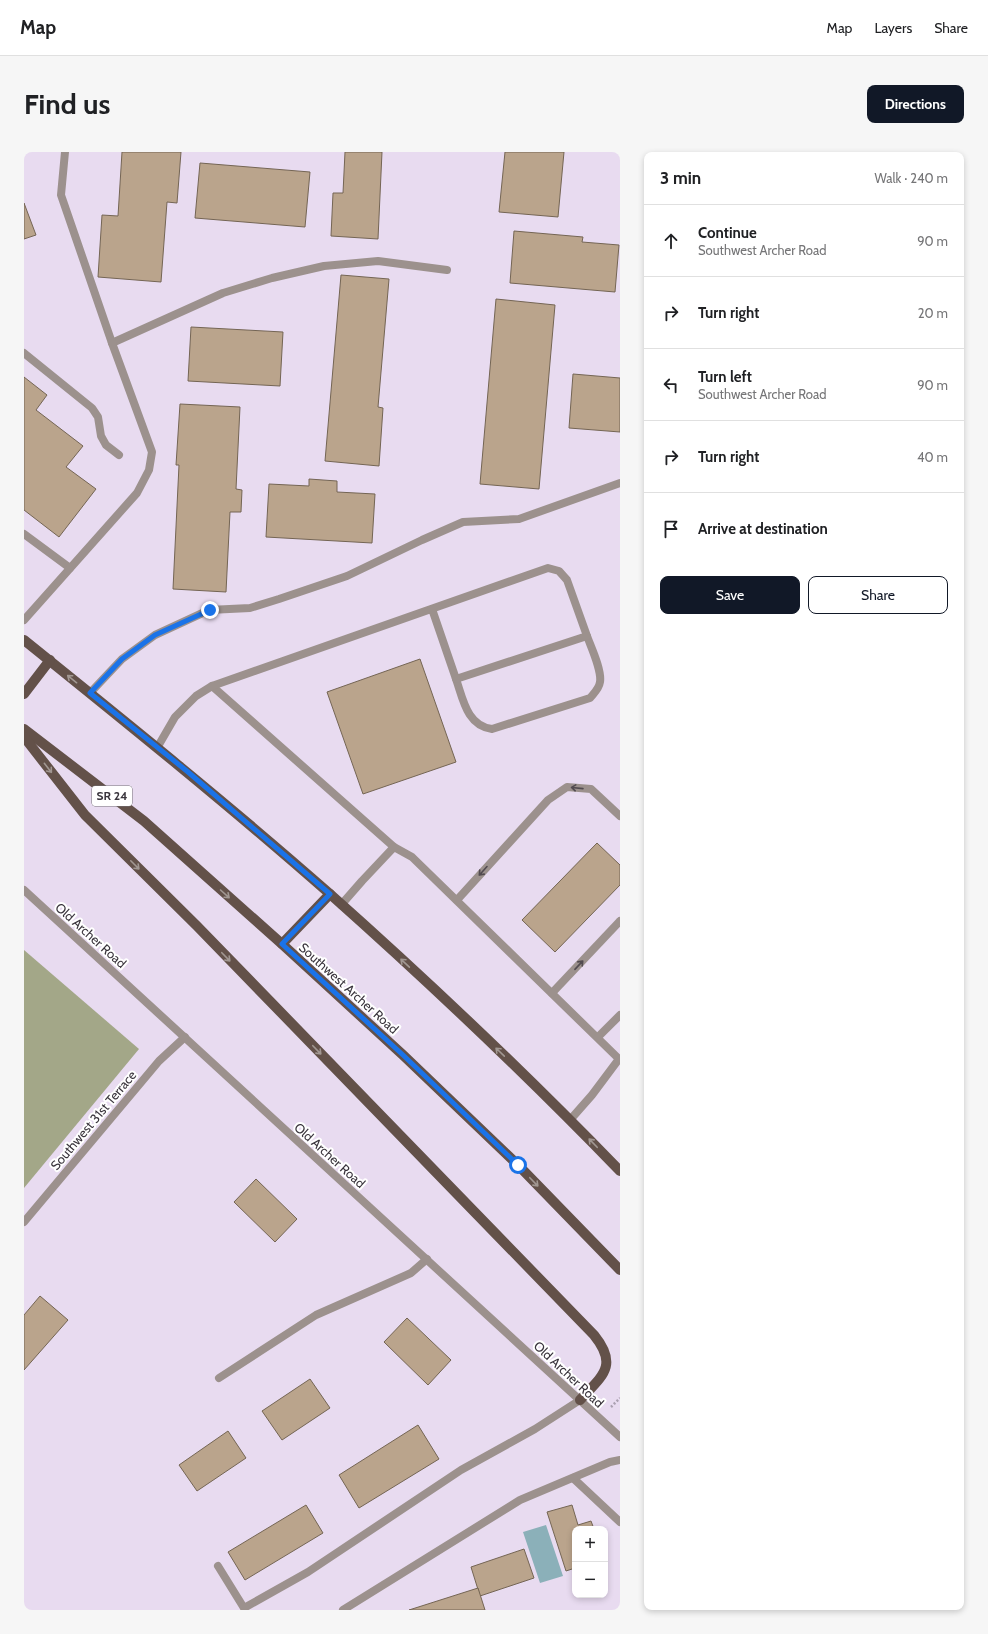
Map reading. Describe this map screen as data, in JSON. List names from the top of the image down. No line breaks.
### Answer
{"streets":{"main road":["SR 24","Southwest Archer Road"],"street":["Old Archer Road","Southwest 31st Terrace"]},"crossings":[["Old Archer Road","Southwest 31st Terrace"]],"page":{"header":"Map","nav":["Map","Layers","Share"],"buttons":["Directions",["Save","Share"]],"title":"Find us","heading":["3 min","Walk · 240 m"],"list":[["Continue","Southwest Archer Road","90 m"],["Turn right","20 m"],["Turn left","Southwest Archer Road","90 m"],["Turn right","40 m"],"Arrive at destination"],"map_buttons":["+","−"]}}
